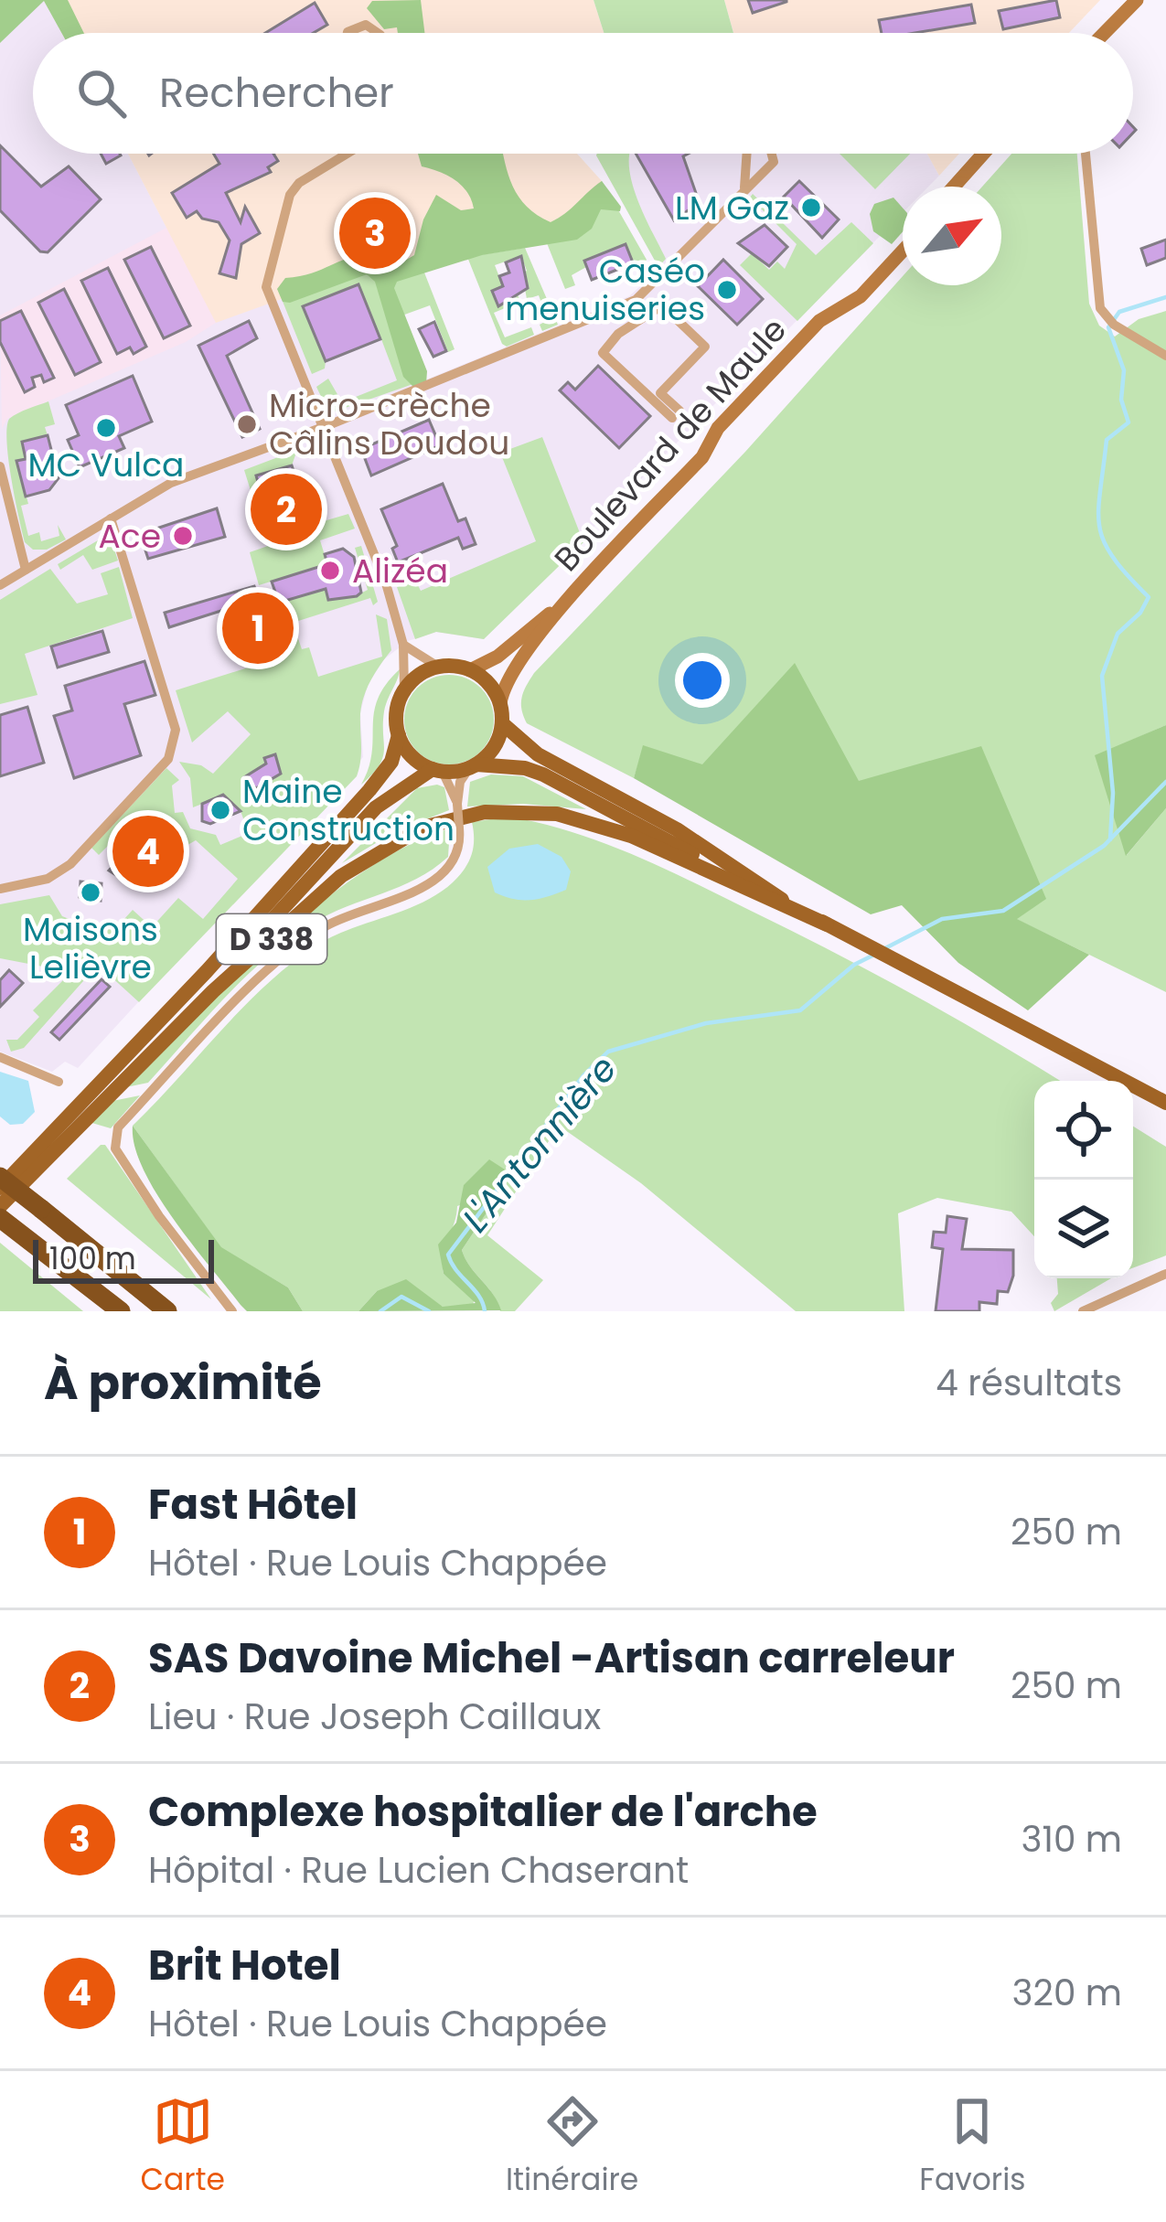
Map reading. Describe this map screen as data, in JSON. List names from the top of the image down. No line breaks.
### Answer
{"streets":{"main road":["Boulevard de Maule","D 338"]},"crossings":[["Boulevard de Maule","D 338"]],"water":["L'Antonnière"],"places":["LM Gaz","Caséo menuiseries","Micro-crèche Câlins Doudou","MC Vulca","Ace","Alizéa","Maine Construction","Maisons Lelièvre"],"scale_bar":"100 m","north":"top right","page":{"search":"Rechercher","pins":["3","2","1","4"],"scale":"100 m","heading":["À proximité","4 résultats"],"list":[{"mark":"1","name":"Fast Hôtel","note":"Hôtel · Rue Louis Chappée","value":"250 m"},{"mark":"2","name":"SAS Davoine Michel -Artisan carreleur","note":"Lieu · Rue Joseph Caillaux","value":"250 m"},{"mark":"3","name":"Complexe hospitalier de l'arche","note":"Hôpital · Rue Lucien Chaserant","value":"310 m"},{"mark":"4","name":"Brit Hotel","note":"Hôtel · Rue Louis Chappée","value":"320 m"}],"nav":["Carte","Itinéraire","Favoris"]}}
